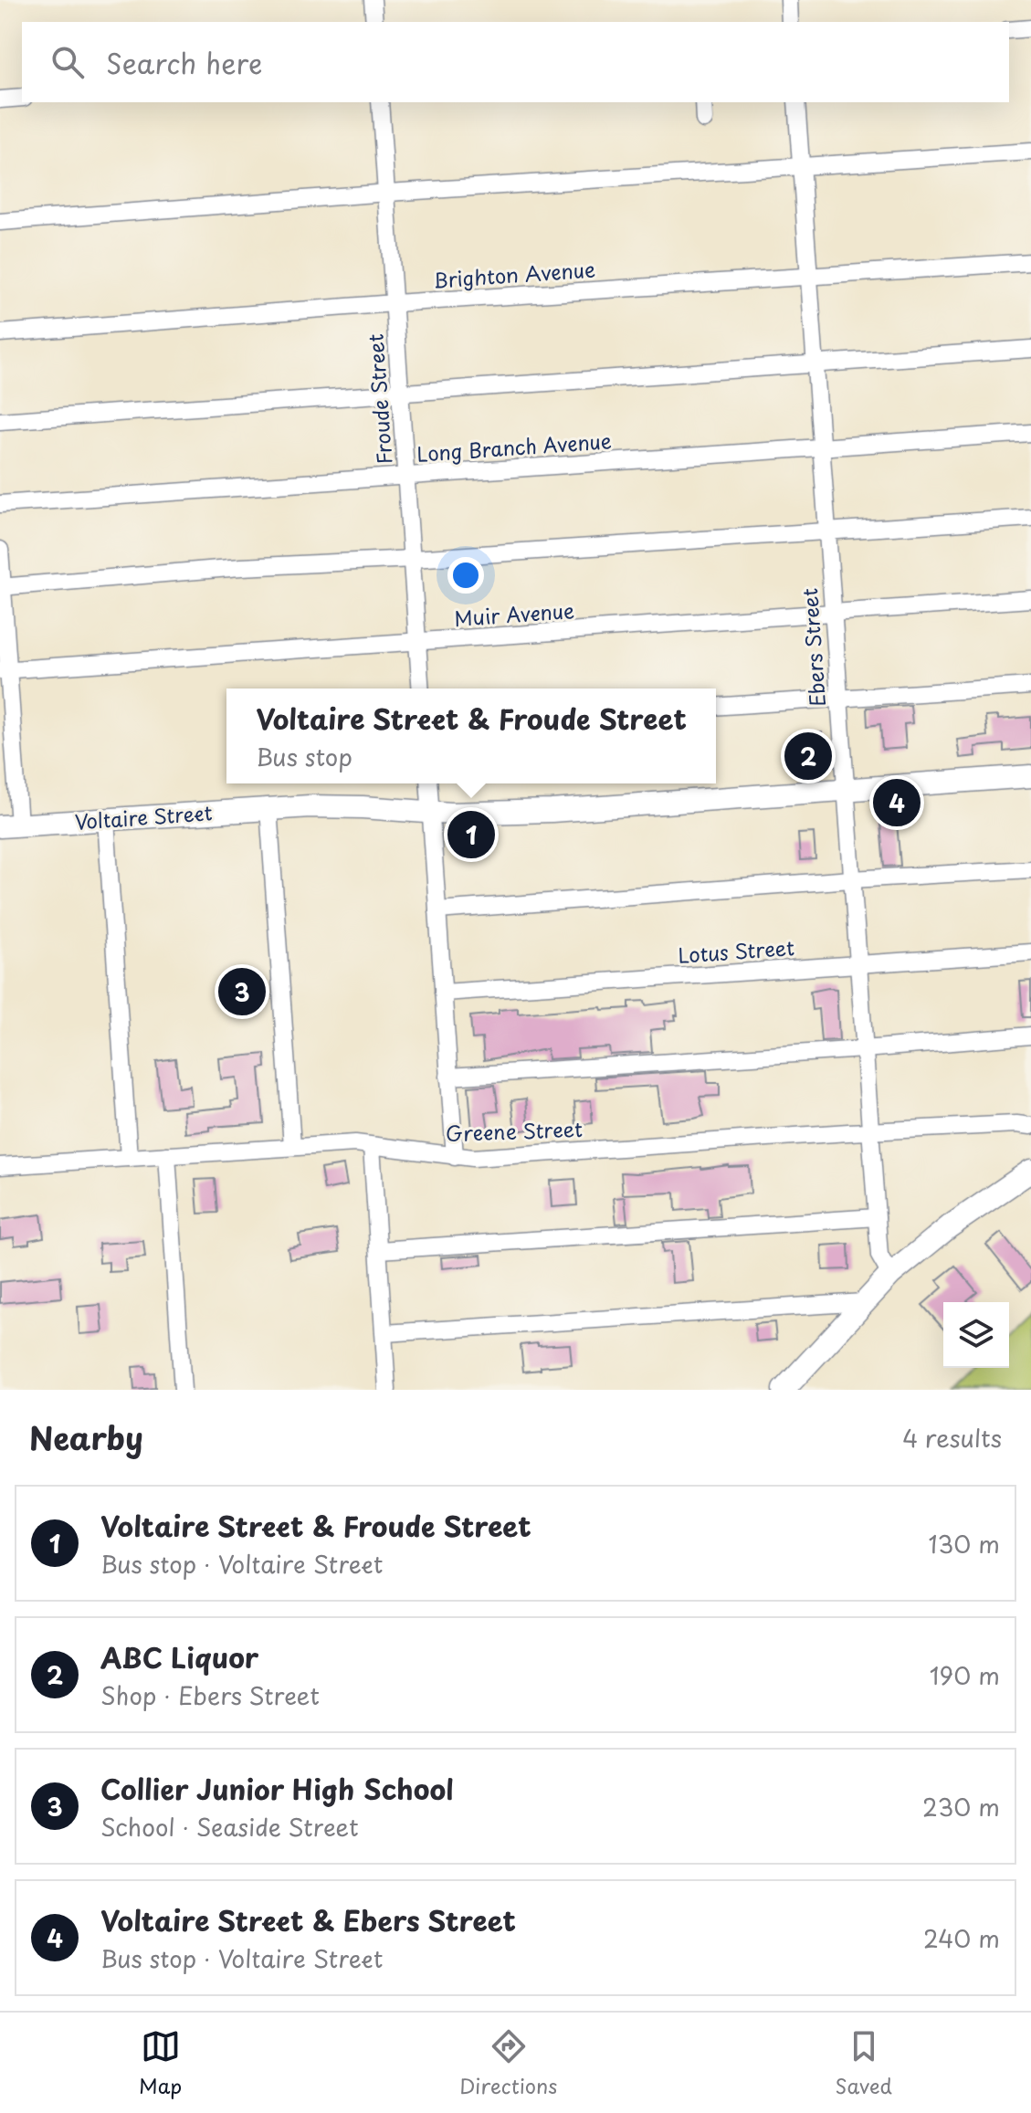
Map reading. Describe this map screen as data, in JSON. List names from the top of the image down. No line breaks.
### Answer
{"streets":{"main road":["Voltaire Street"],"street":["Brighton Avenue","Froude Street","Long Branch Avenue","Muir Avenue","Ebers Street","Lotus Street","Greene Street"]},"crossings":[["Brighton Avenue","Froude Street"],["Brighton Avenue","Ebers Street"],["Froude Street","Long Branch Avenue"],["Froude Street","Muir Avenue"],["Long Branch Avenue","Ebers Street"],["Muir Avenue","Ebers Street"],["Ebers Street","Voltaire Street"],["Ebers Street","Lotus Street"],["Ebers Street","Greene Street"]],"page":{"search":"Search here","popup":["Voltaire Street & Froude Street","Bus stop"],"pins":["2","4","1","3"],"heading":["Nearby","4 results"],"list":[{"mark":"1","name":"Voltaire Street & Froude Street","note":"Bus stop · Voltaire Street","value":"130 m"},{"mark":"2","name":"ABC Liquor","note":"Shop · Ebers Street","value":"190 m"},{"mark":"3","name":"Collier Junior High School","note":"School · Seaside Street","value":"230 m"},{"mark":"4","name":"Voltaire Street & Ebers Street","note":"Bus stop · Voltaire Street","value":"240 m"}],"nav":["Map","Directions","Saved"]}}
